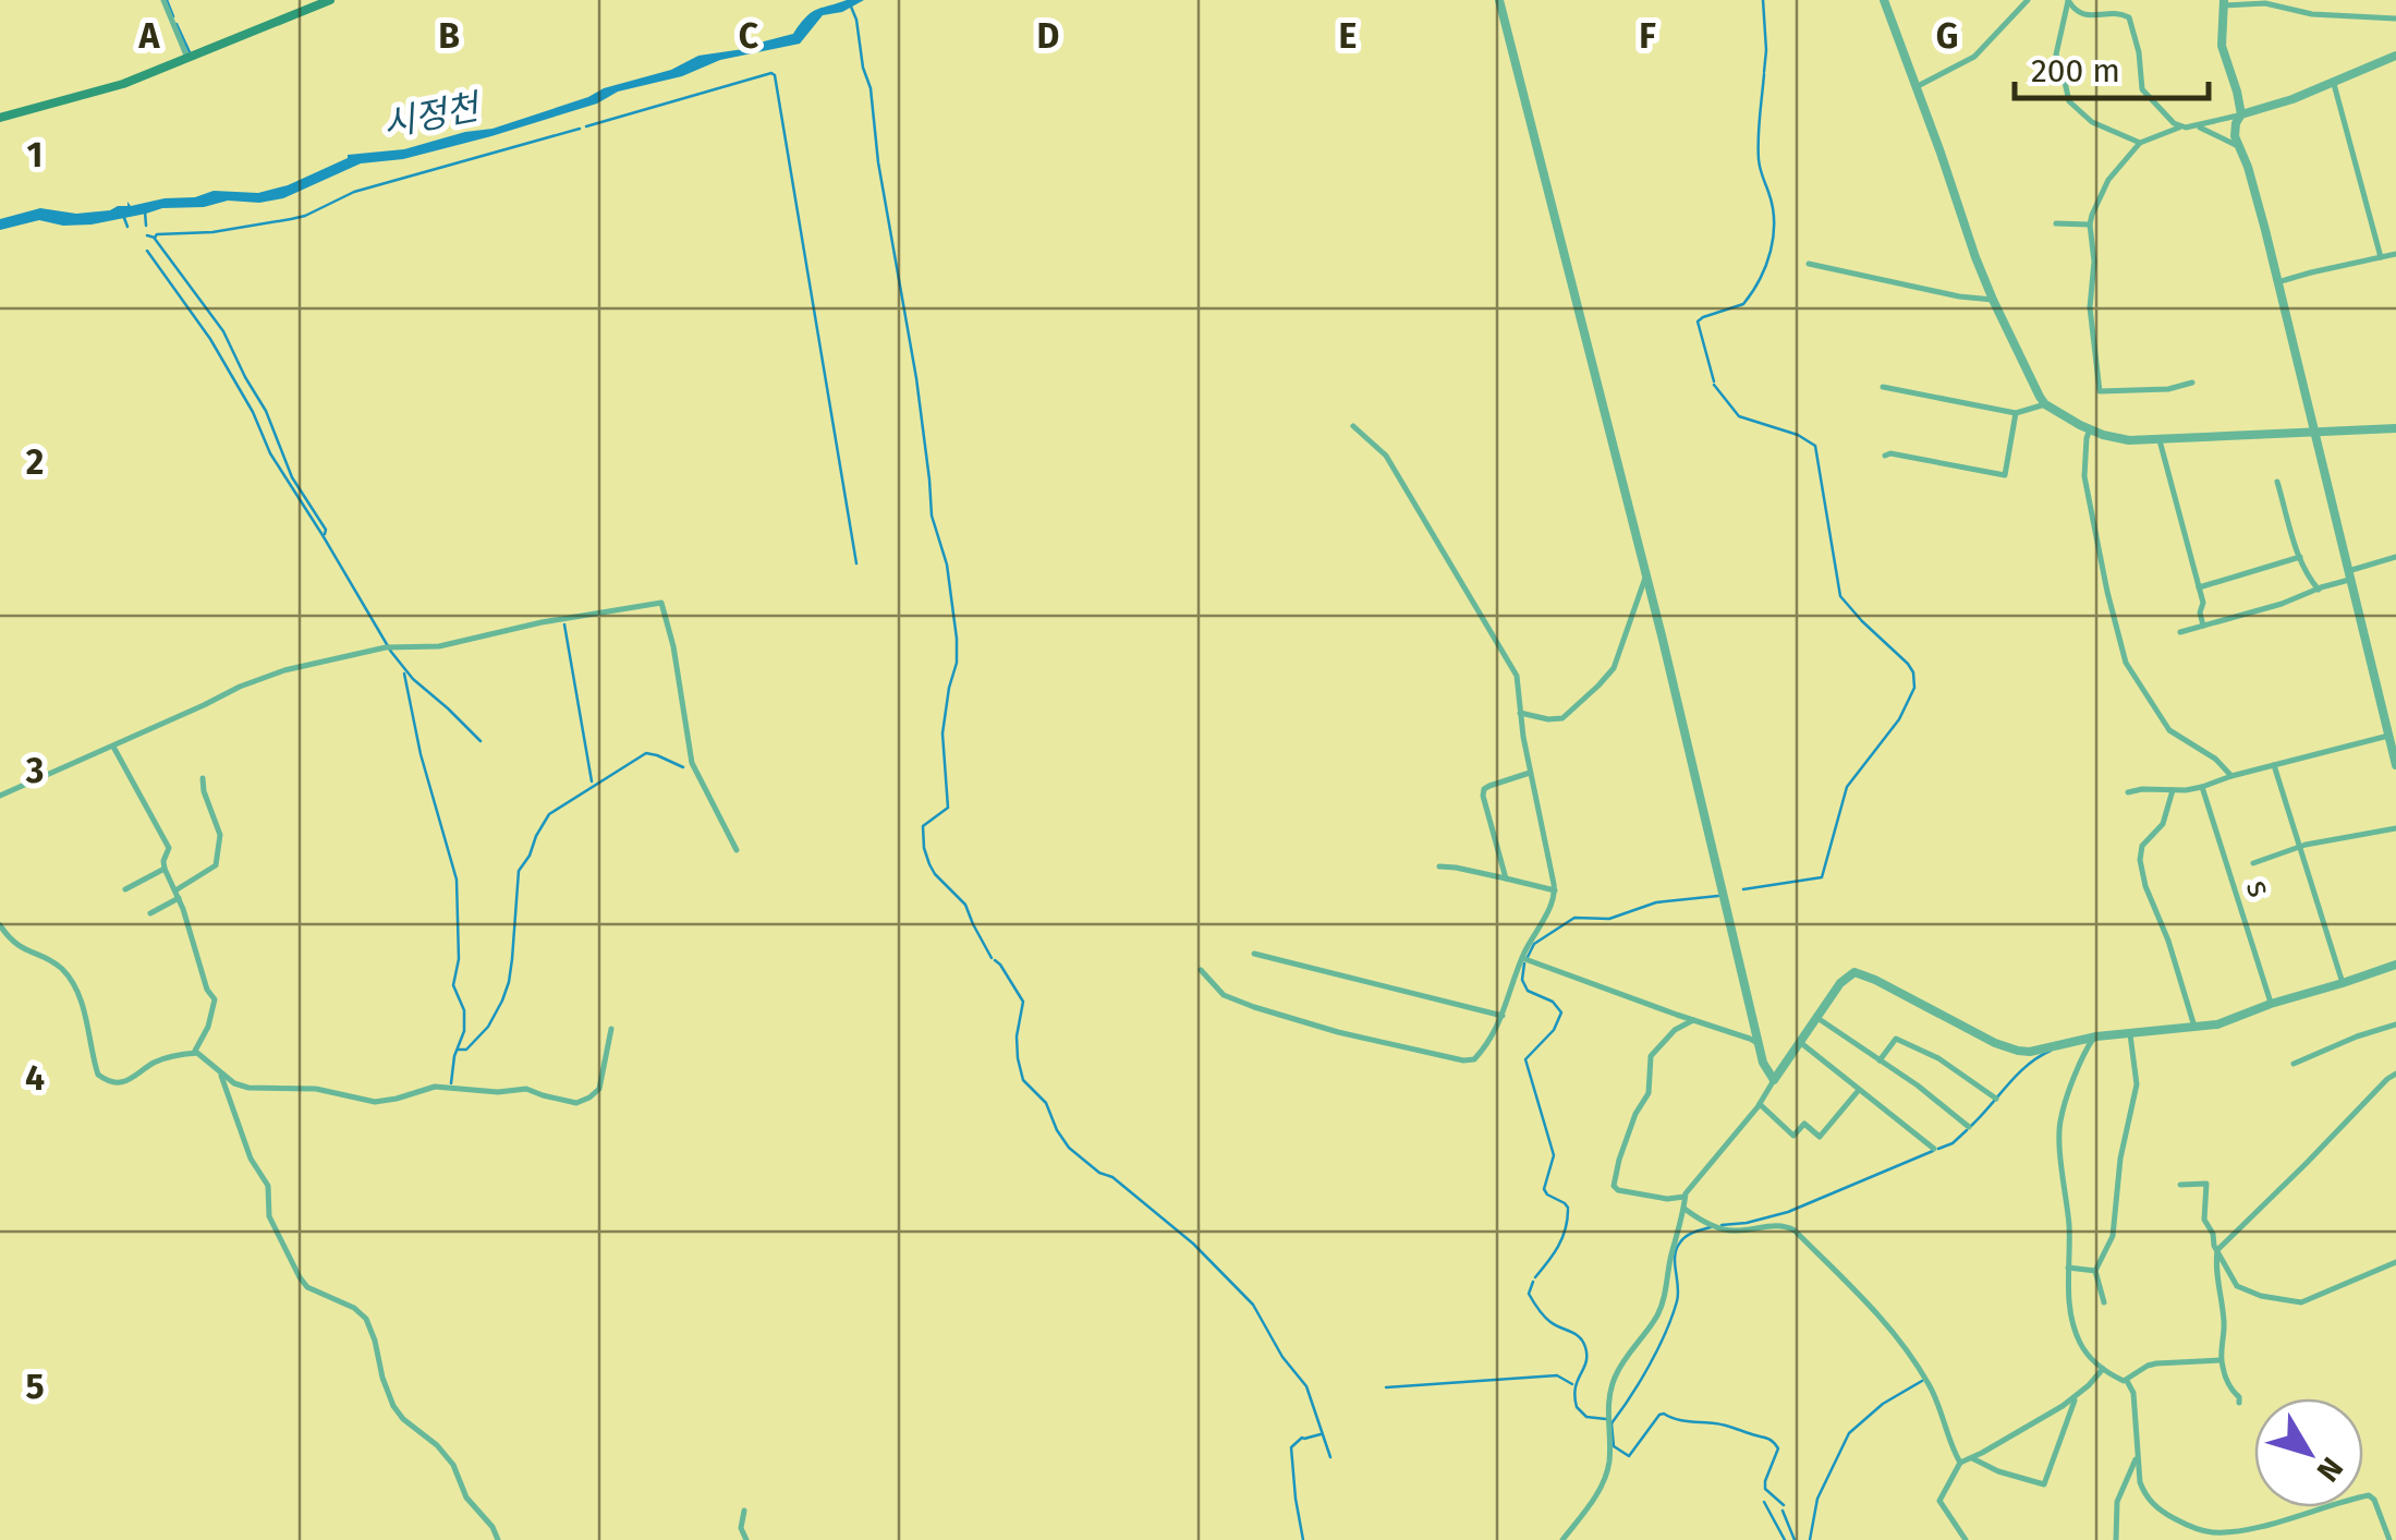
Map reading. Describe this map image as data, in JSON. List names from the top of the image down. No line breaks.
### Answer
{"streets":{"street":["s"]},"water":["시정천"],"scale_bar":"200 m","north":"bottom right","grid":{"columns":["A","B","C","D","E","F","G"],"rows":["1","2","3","4","5"]}}
